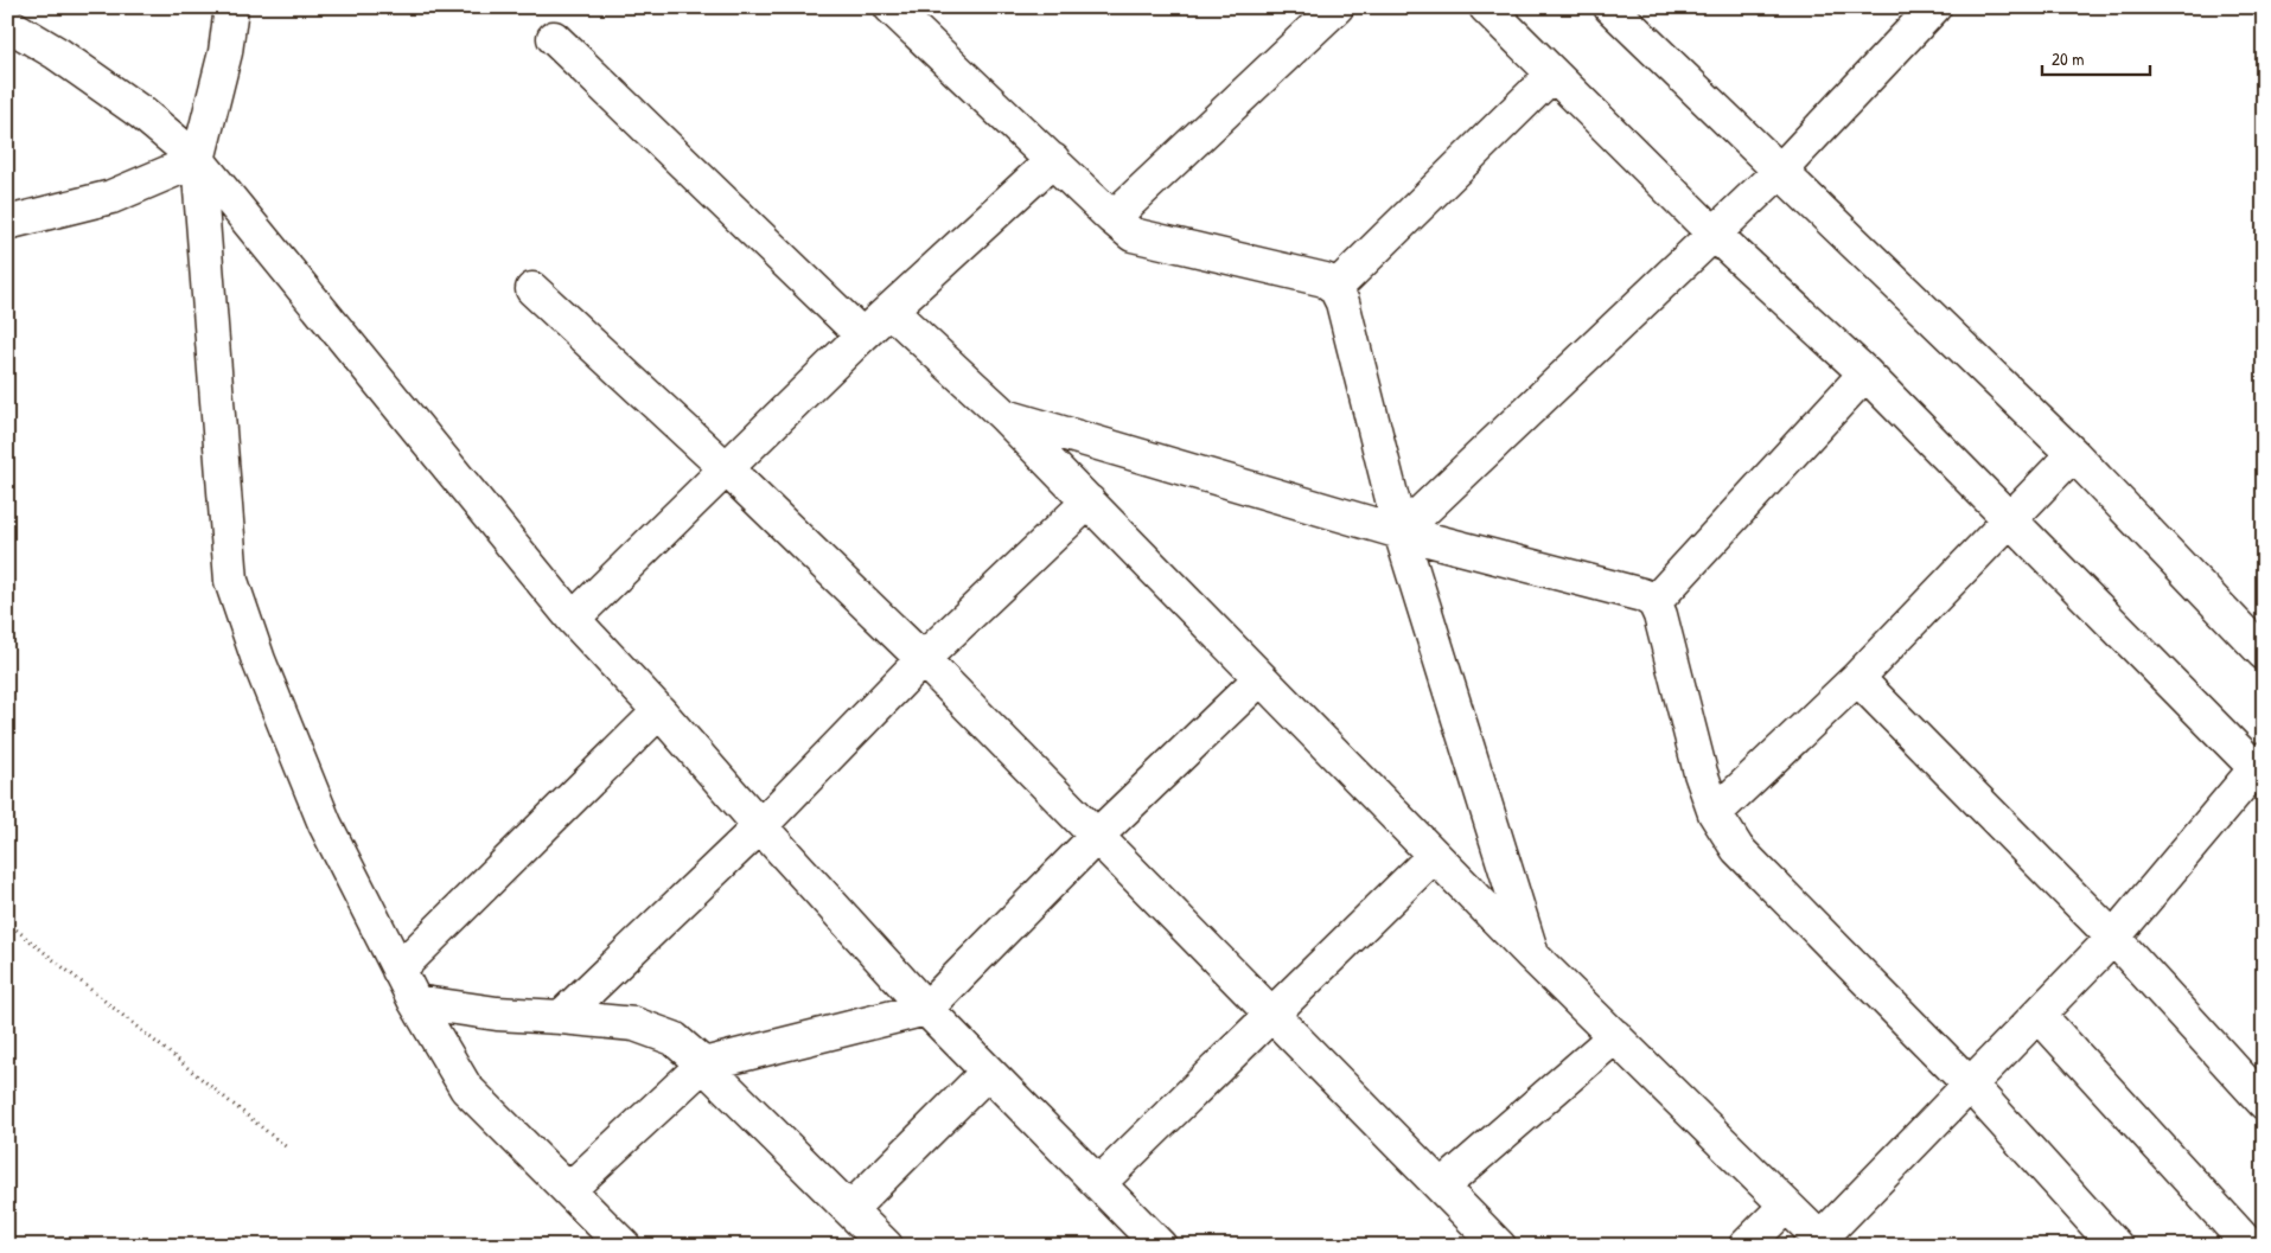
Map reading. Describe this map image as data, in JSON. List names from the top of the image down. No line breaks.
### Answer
{"scale_bar":"20 m"}
